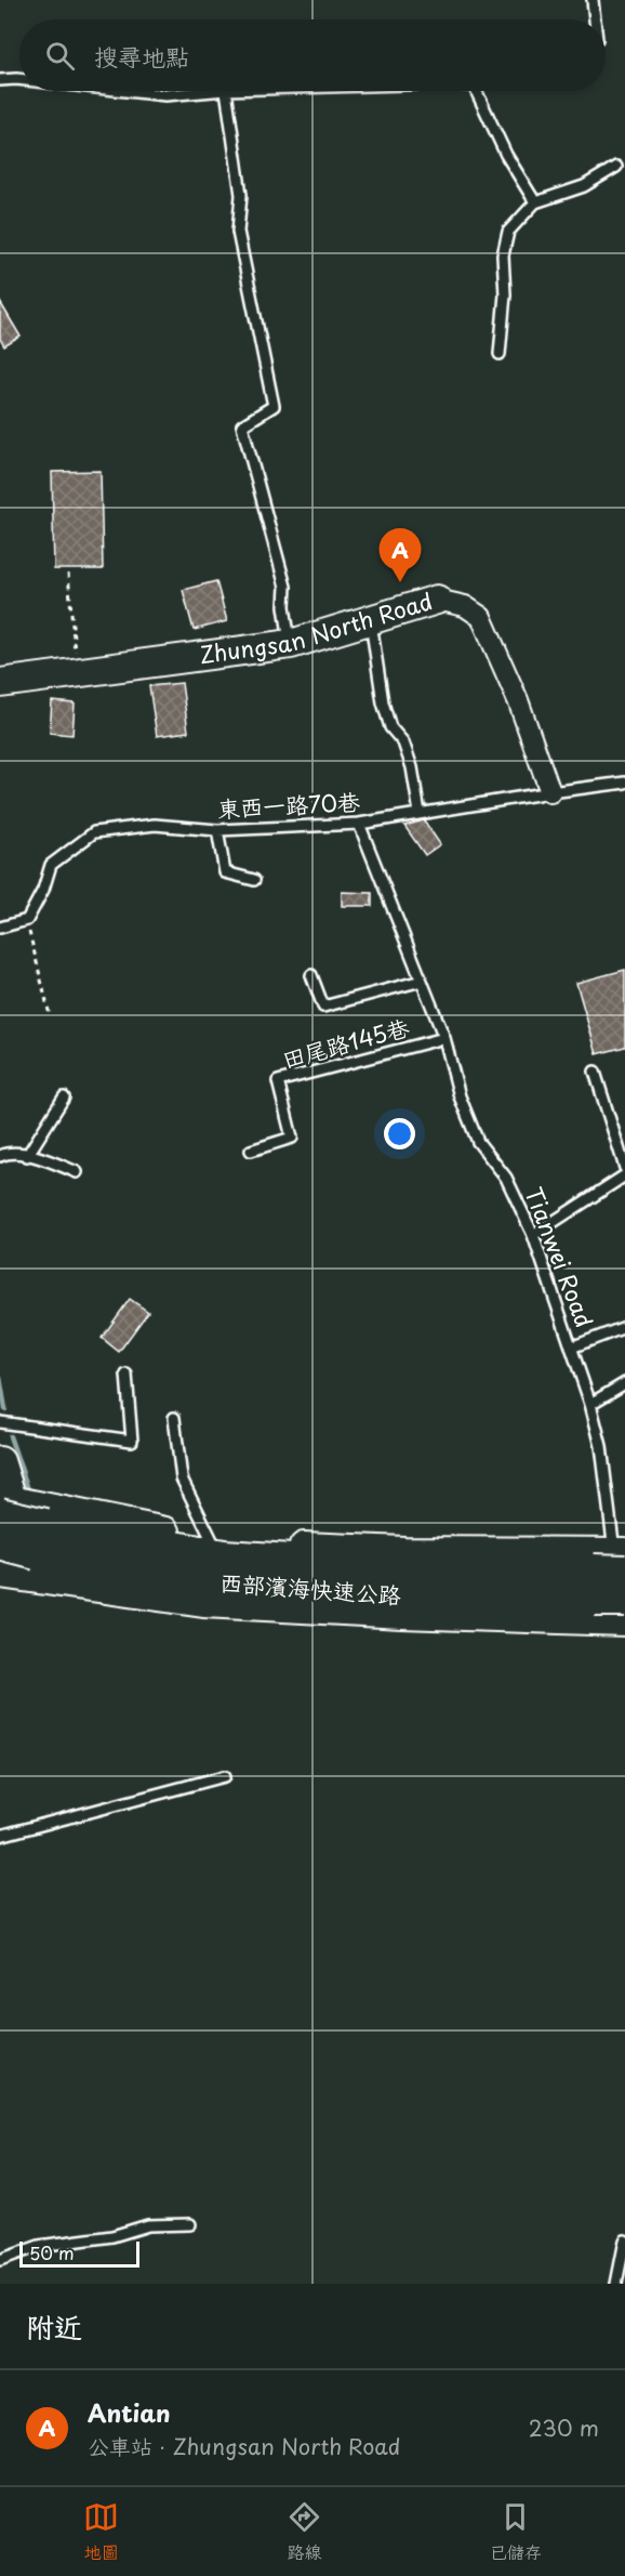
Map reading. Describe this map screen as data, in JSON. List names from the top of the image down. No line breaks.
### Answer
{"streets":{"highway":["西部濱海快速公路"],"street":["Zhungsan North Road"],"lane":["東西一路70巷","田尾路145巷","Tianwei Road"]},"crossings":[["Zhungsan North Road","東西一路70巷"],["東西一路70巷","Tianwei Road"],["田尾路145巷","Tianwei Road"],["Tianwei Road","西部濱海快速公路"]],"scale_bar":"50 m","page":{"search":"搜尋地點","pins":"A","scale":"50 m","heading":"附近","list":[{"mark":"A","name":"Antian","note":"公車站 · Zhungsan North Road","value":"230 m"}],"nav":["地圖","路線","已儲存"]}}
